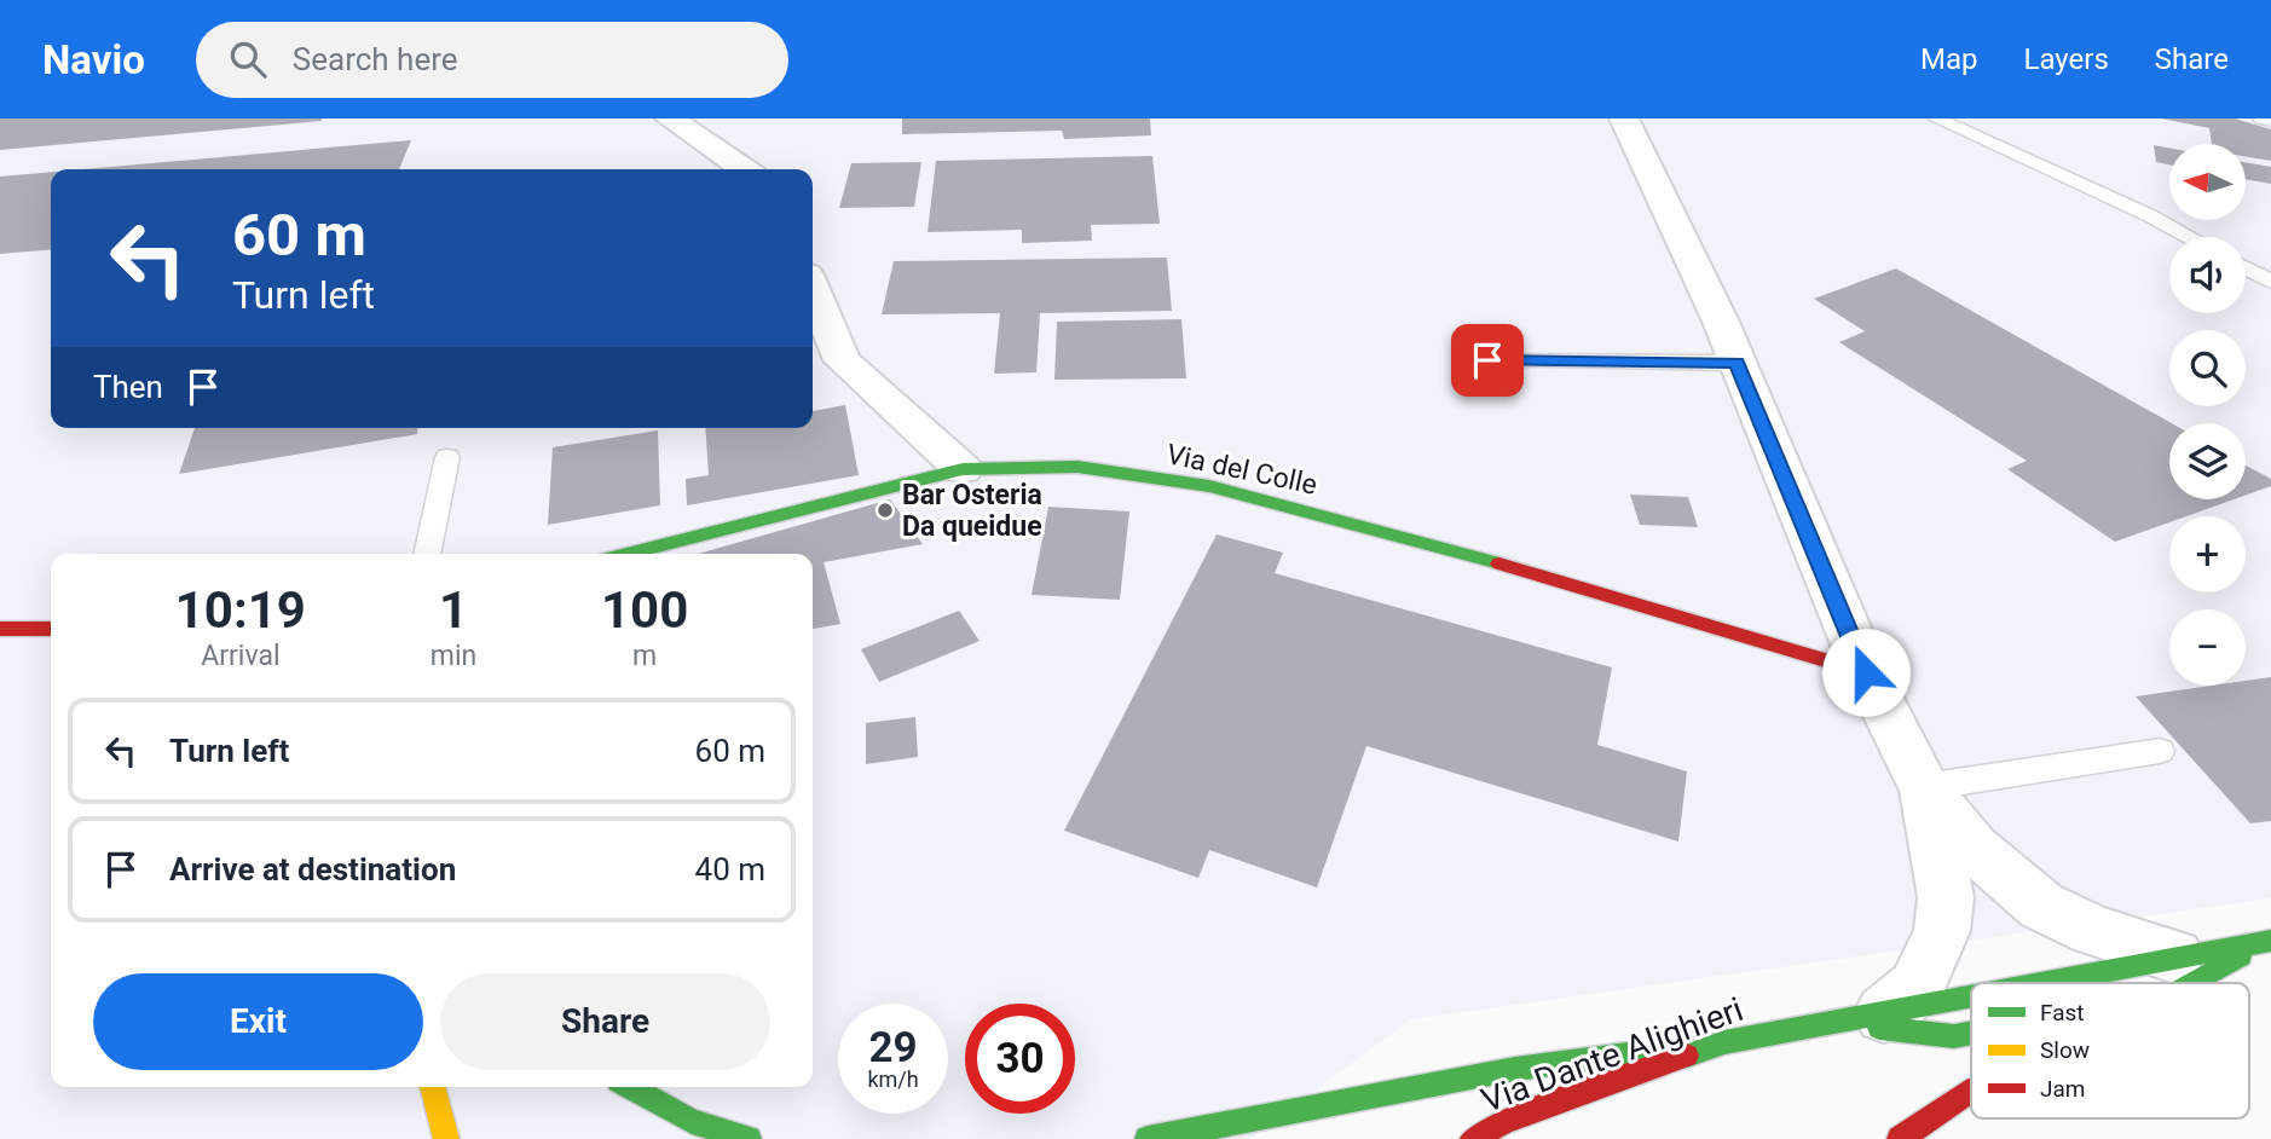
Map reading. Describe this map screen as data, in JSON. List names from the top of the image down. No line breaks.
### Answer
{"streets":{"main road":["Via del Colle","Via Dante Alighieri"]},"places":["Bar Osteria Da queidue"],"legend":["Fast","Slow","Jam"],"north":"left","page":{"header":"Navio","search":"Search here","nav":["Map","Layers","Share"],"map_buttons":["+","−"],"turn":["60 m","Turn left"],"then":"Then","eta":["10:19","Arrival","1","min","100","m"],"list":[{"name":"Turn left","value":"60 m"},{"name":"Arrive at destination","value":"40 m"}],"buttons":["Exit","Share"],"speed":"29 km/h","limit":"30"}}
